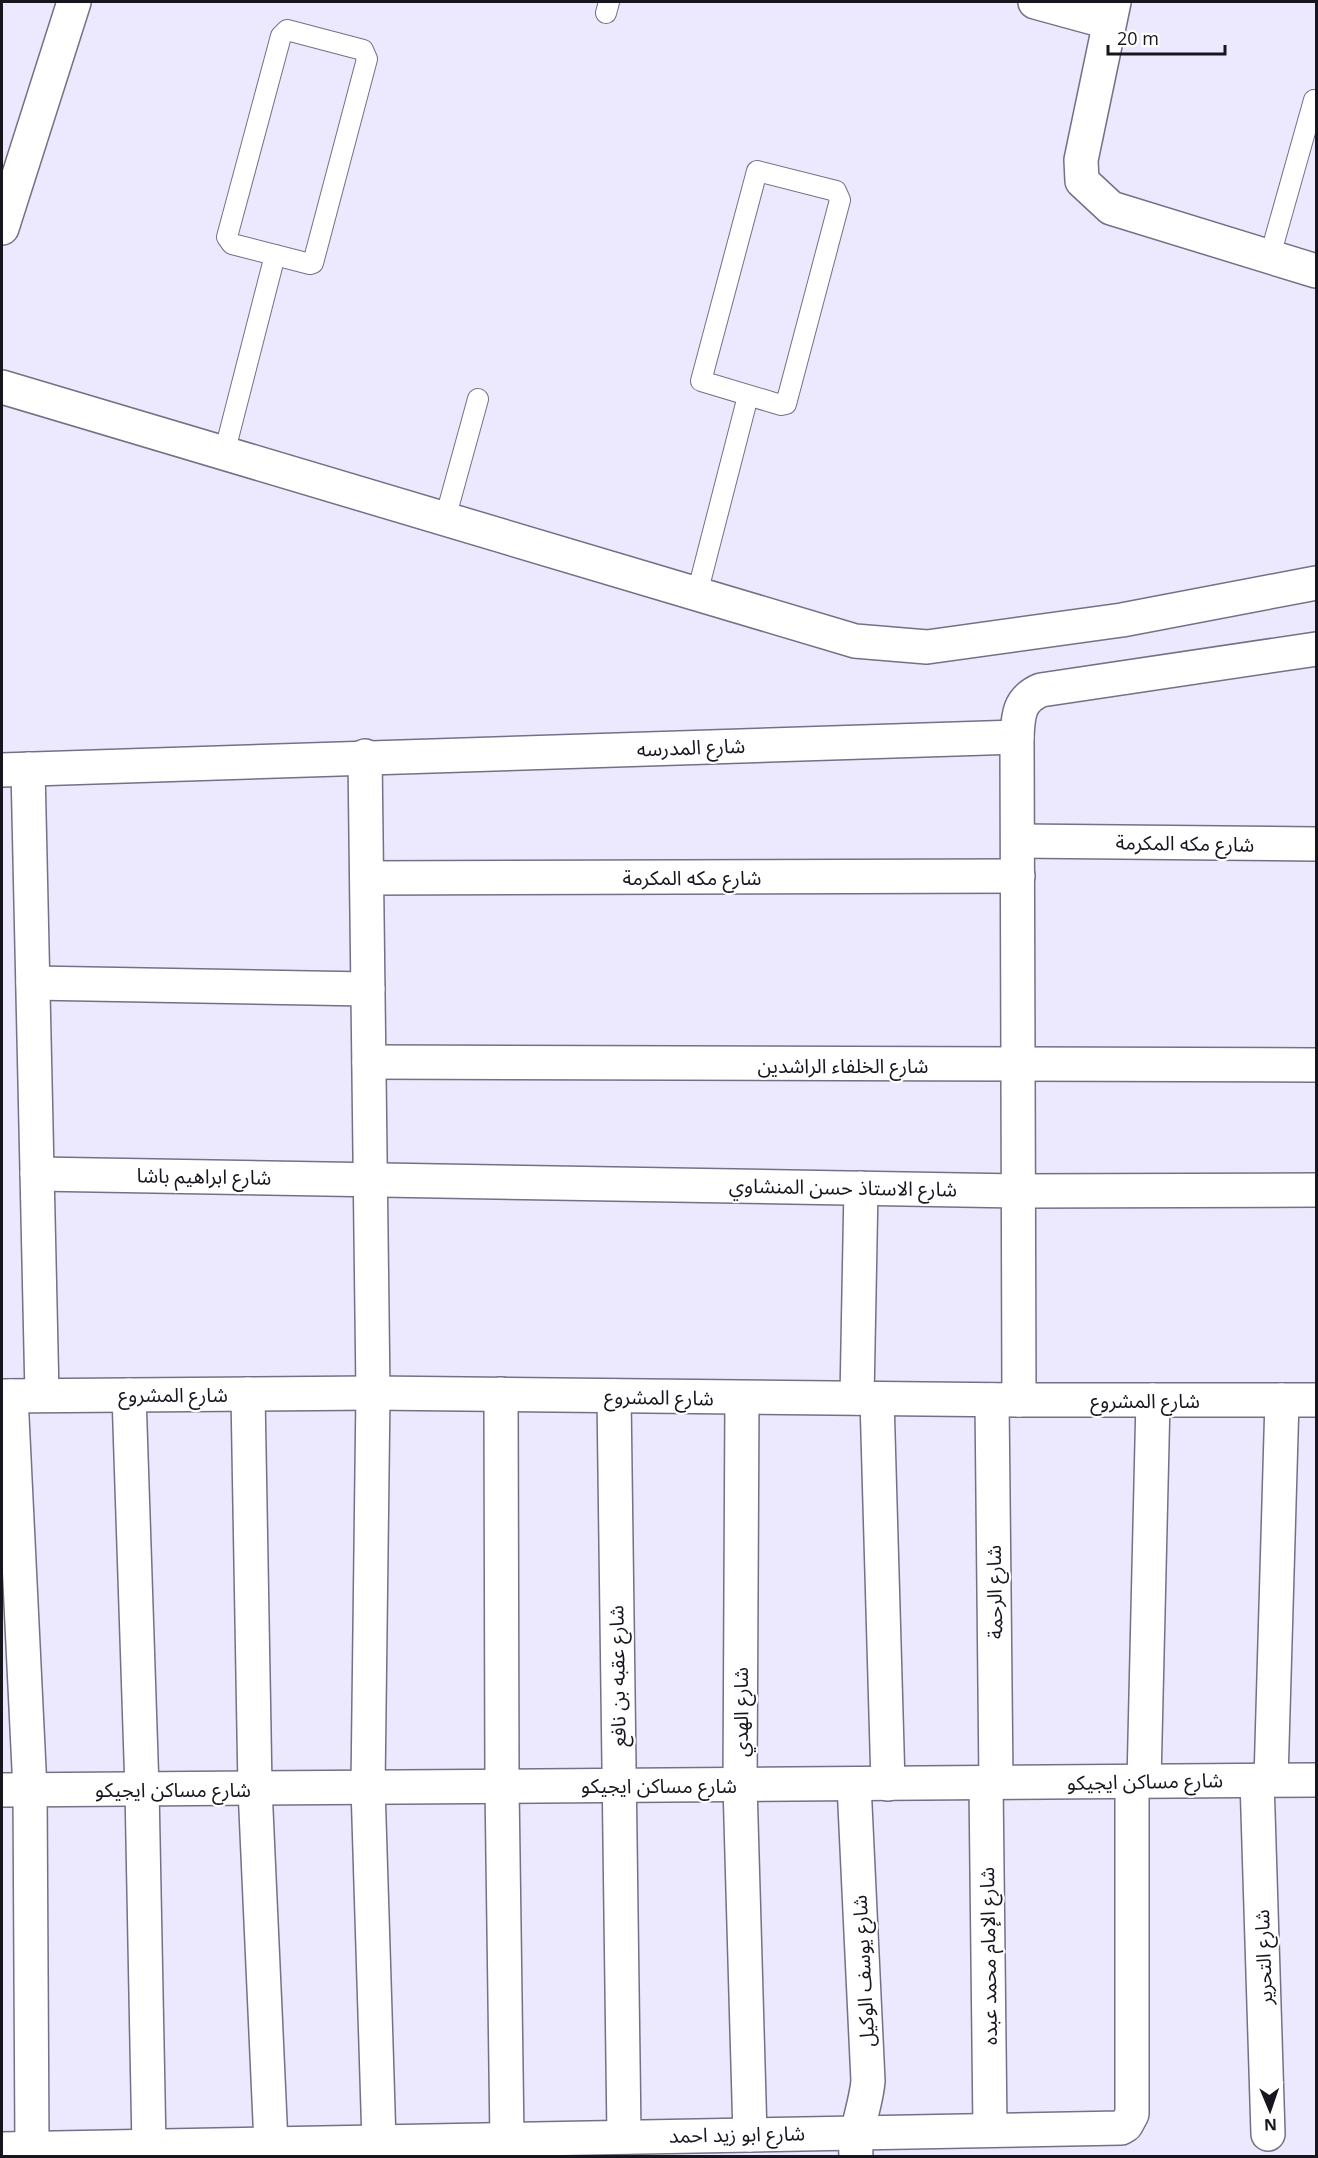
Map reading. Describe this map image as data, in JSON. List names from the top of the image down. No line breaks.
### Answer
{"streets":{"street":["شارع المدرسه","شارع مكه المكرمة","شارع الخلفاء الراشدين","شارع ابراهيم باشا","شارع الاستاذ حسن المنشاوي","شارع المشروع","شارع الرحمة","شارع عقبه بن نافع","شارع الهدي","شارع مساكن ايجيكو","شارع الإمام محمد عبده","شارع التحرير","شارع يوسف الوكيل","شارع ابو زيد احمد"]},"crossings":[["شارع المدرسه","شارع الرحمة"],["شارع مكه المكرمة","شارع الرحمة"],["شارع الخلفاء الراشدين","شارع الرحمة"],["شارع ابراهيم باشا","شارع الاستاذ حسن المنشاوي"],["شارع الاستاذ حسن المنشاوي","شارع الرحمة"],["شارع المشروع","شارع الرحمة"],["شارع المشروع","شارع عقبه بن نافع"],["شارع المشروع","شارع الهدي"],["شارع المشروع","شارع التحرير"],["شارع المشروع","شارع ابو زيد احمد"],["شارع الرحمة","شارع مساكن ايجيكو"],["شارع الرحمة","شارع الإمام محمد عبده"],["شارع عقبه بن نافع","شارع مساكن ايجيكو"],["شارع عقبه بن نافع","شارع ابو زيد احمد"],["شارع الهدي","شارع مساكن ايجيكو"],["شارع الهدي","شارع ابو زيد احمد"],["شارع مساكن ايجيكو","شارع الإمام محمد عبده"],["شارع مساكن ايجيكو","شارع التحرير"],["شارع مساكن ايجيكو","شارع يوسف الوكيل"],["شارع مساكن ايجيكو","شارع ابو زيد احمد"],["شارع الإمام محمد عبده","شارع ابو زيد احمد"],["شارع يوسف الوكيل","شارع ابو زيد احمد"]],"scale_bar":"20 m","north":"bottom"}
